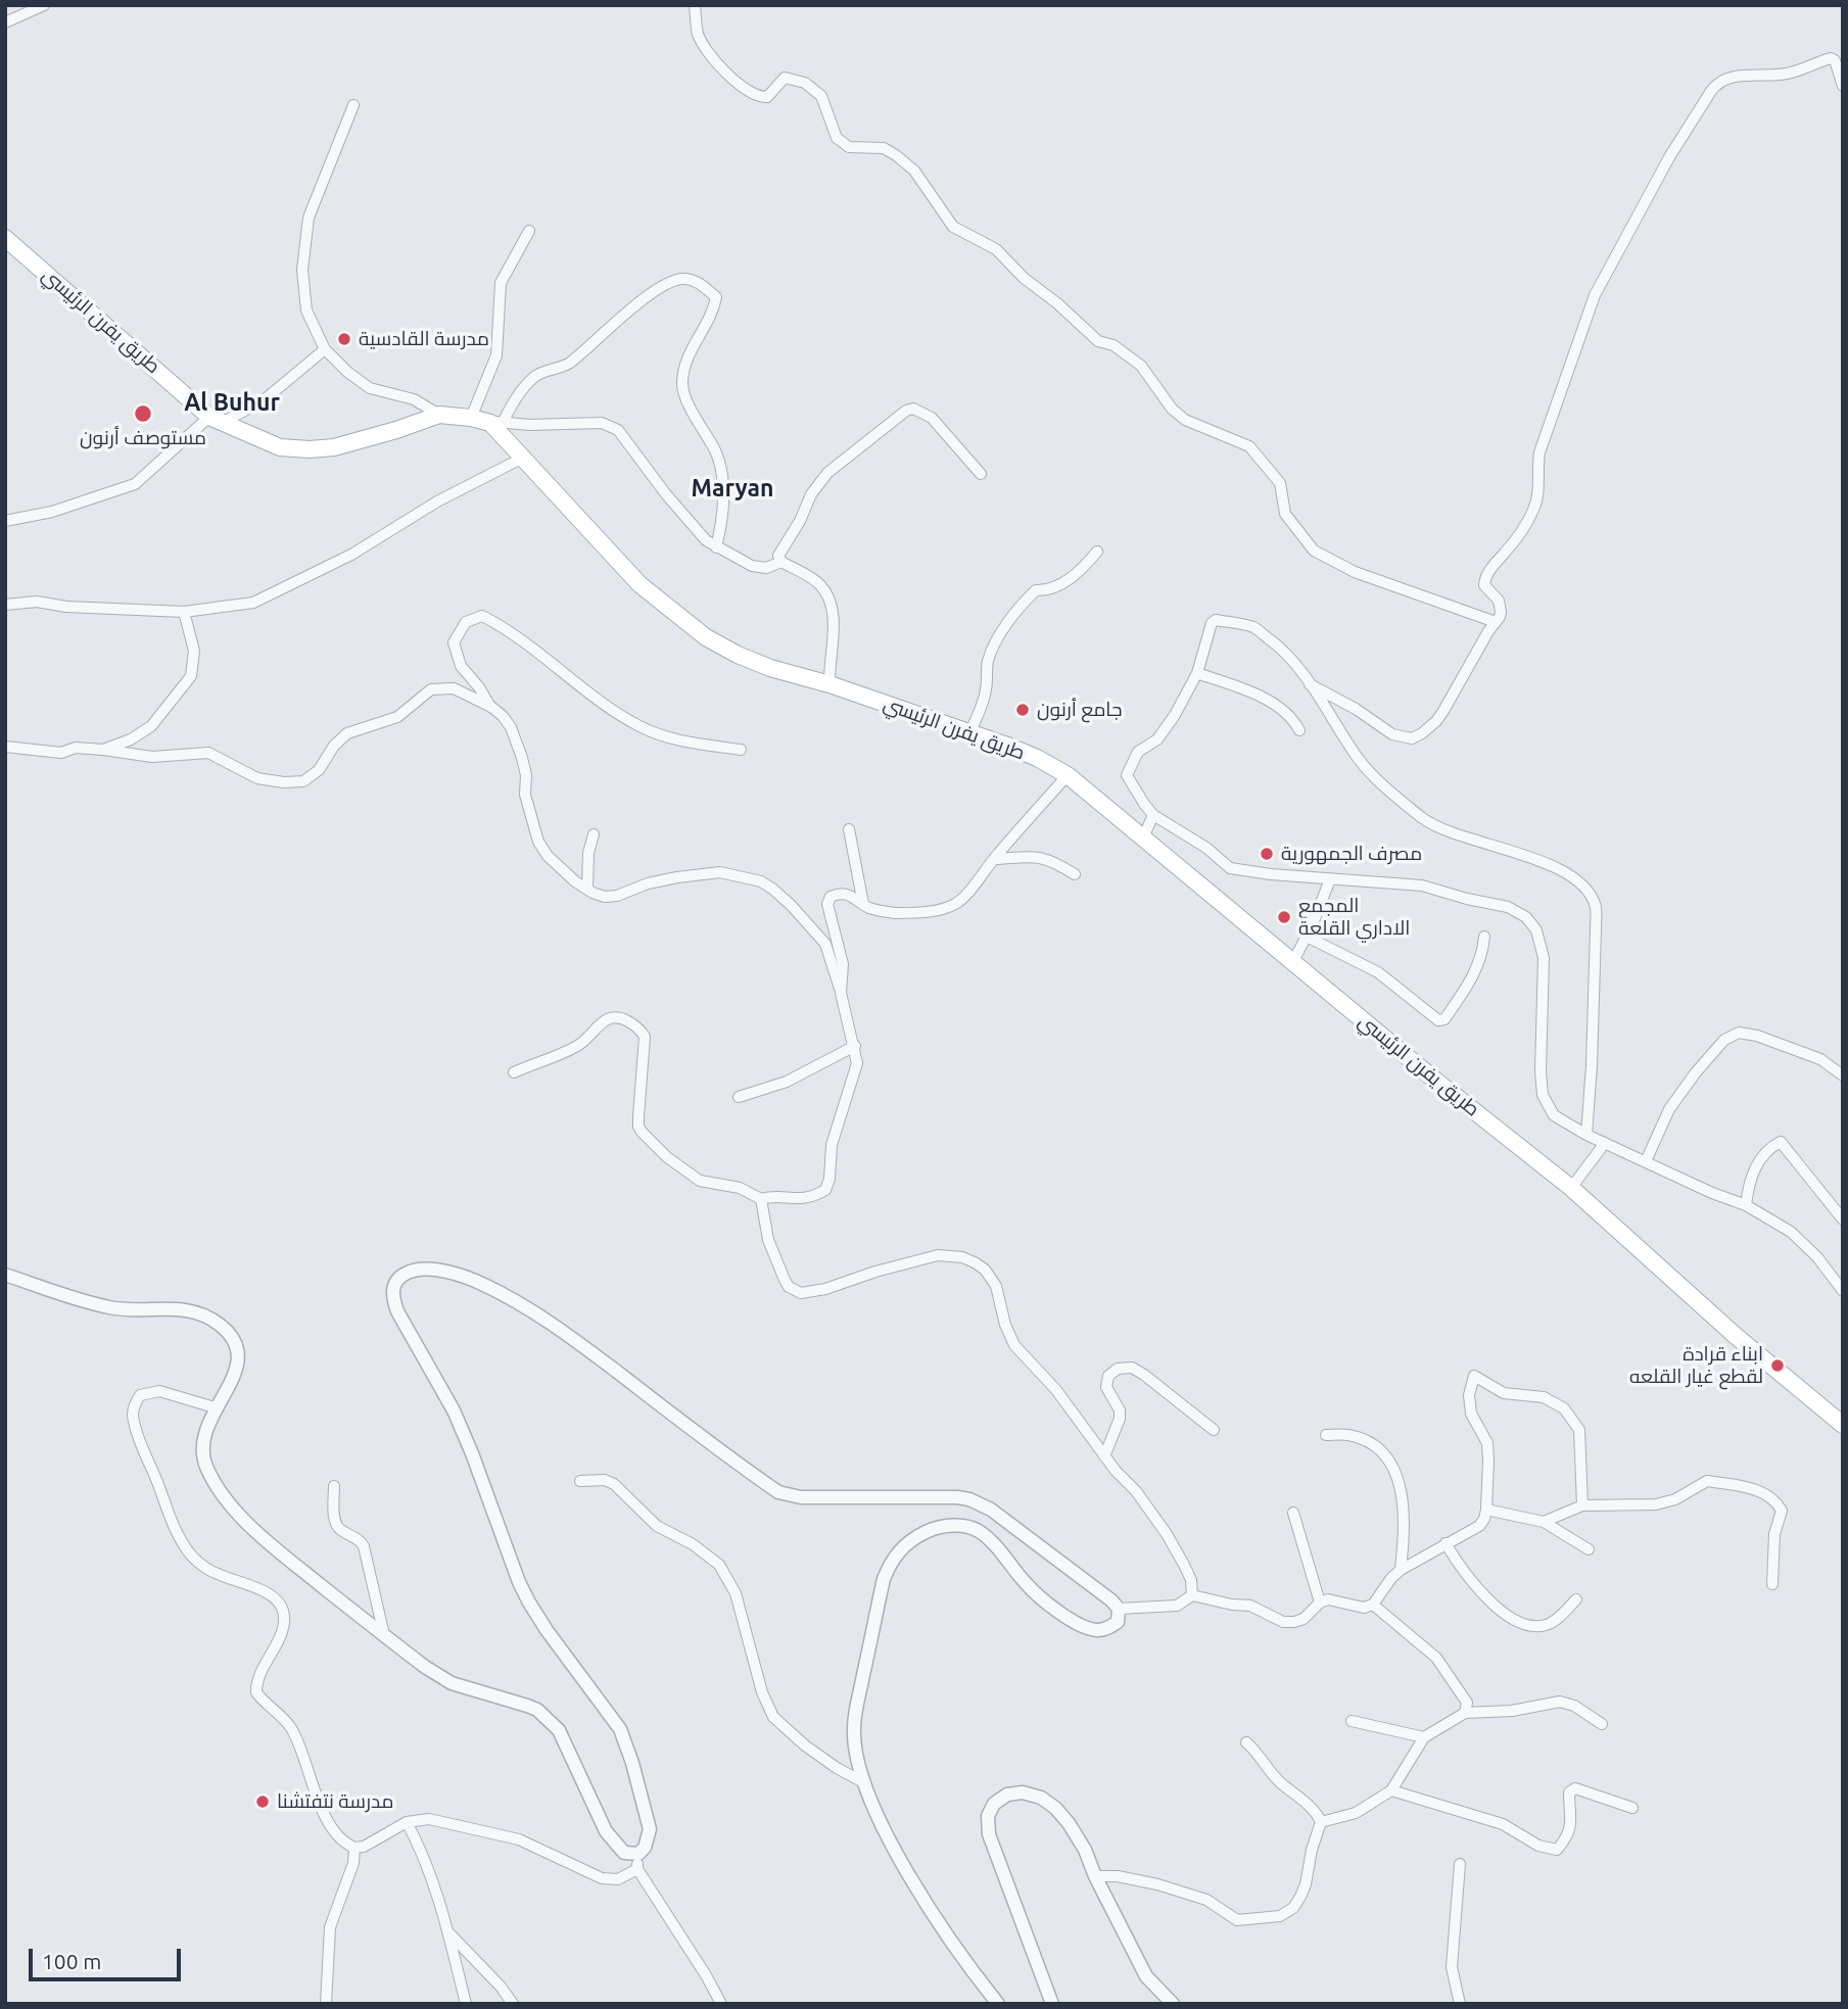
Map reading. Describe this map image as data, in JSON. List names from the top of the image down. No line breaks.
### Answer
{"streets":{"main road":["طريق يفرن الرئيسي"]},"districts":["Al Buhur","Maryan"],"places":["مدرسة القادسية","مستوصف أرنون","جامع أرنون","مصرف الجمهورية","المجمع الاداري القلعة","ابناء قرادة لقطع غيار القلعه","مدرسة نتفتشنا"],"scale_bar":"100 m"}
